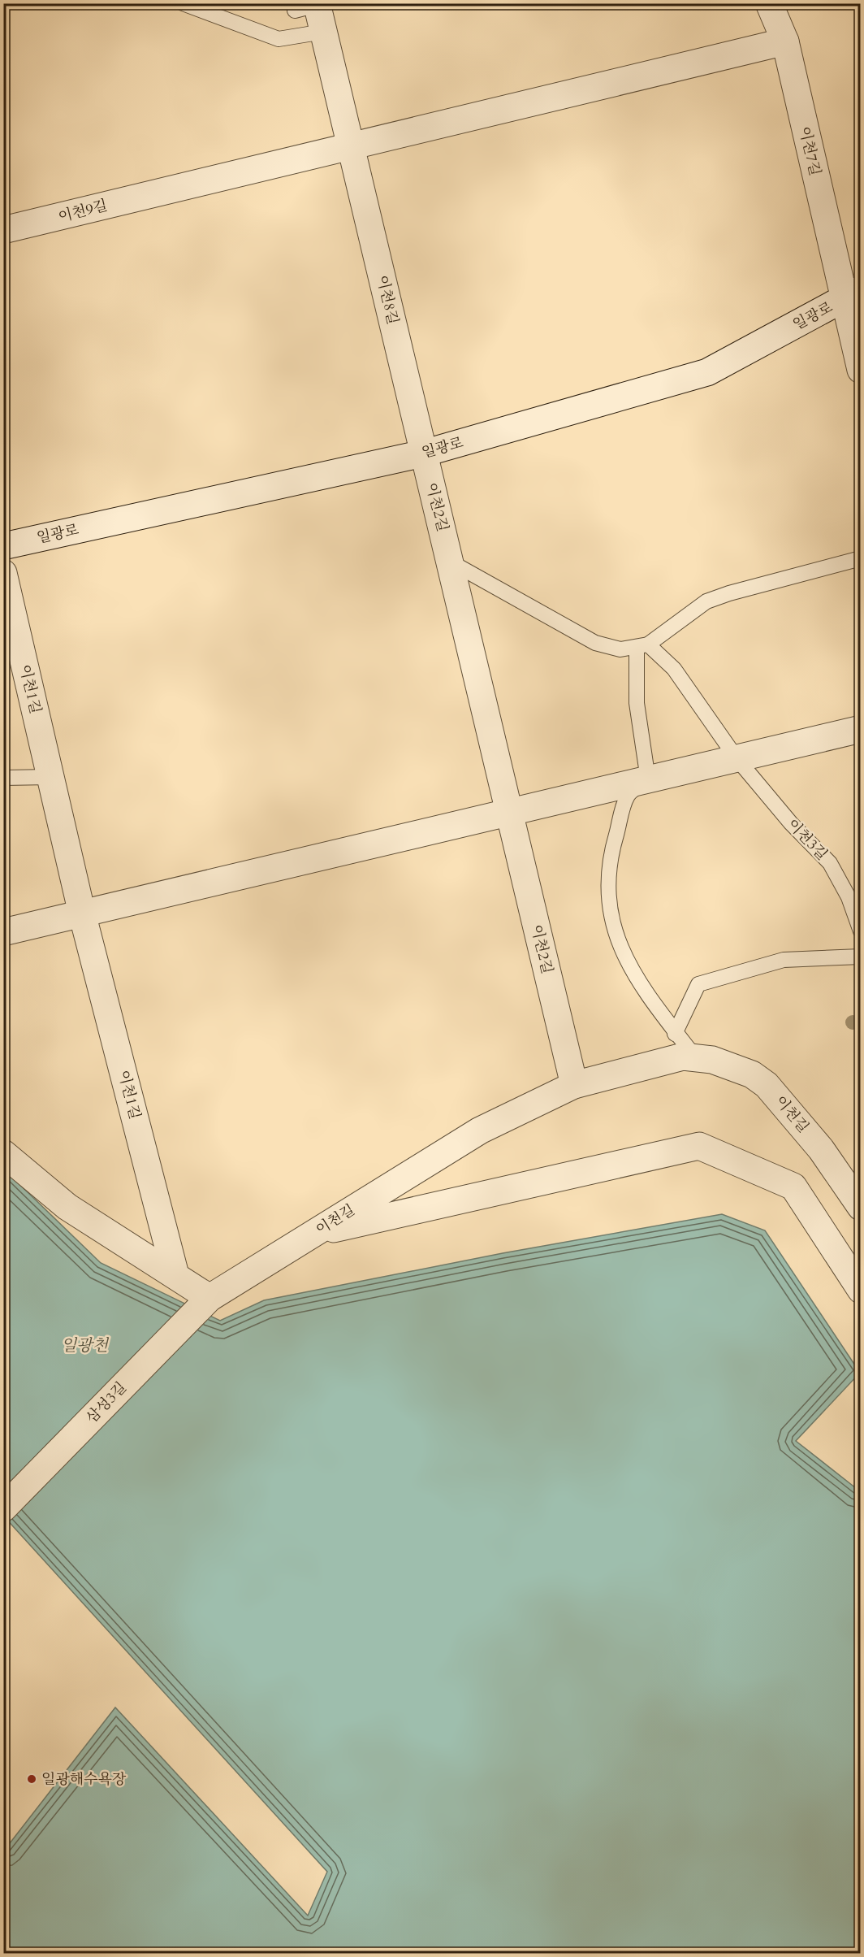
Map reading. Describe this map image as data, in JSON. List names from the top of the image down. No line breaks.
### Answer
{"streets":{"street":["이천7길","이천9길","이천8길","일광로","이천2길","이천1길","이천길","삼성3길"],"lane":["이천3길"]},"crossings":[["이천7길","일광로"],["이천9길","이천8길"],["이천8길","일광로"],["이천8길","이천2길"],["일광로","이천2길"],["이천2길","이천길"],["이천길","삼성3길"]],"water":["일광천"],"places":["일광해수욕장"]}
